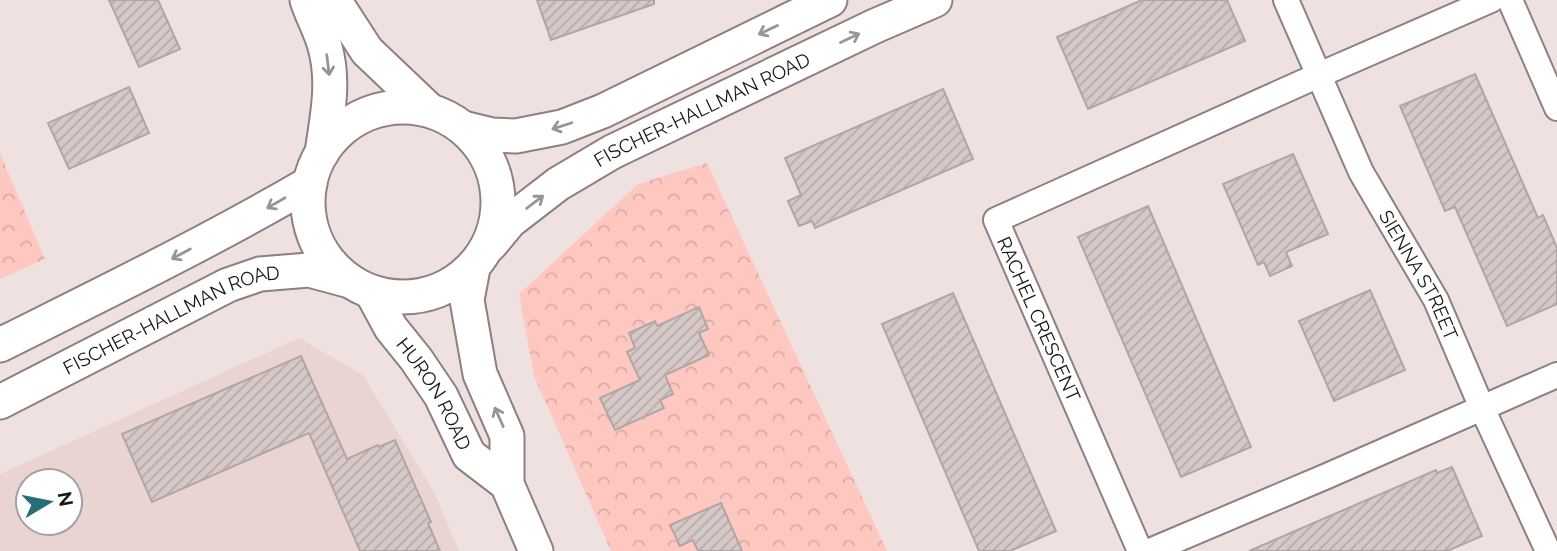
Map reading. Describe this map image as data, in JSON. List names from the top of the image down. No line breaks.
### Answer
{"streets":{"main road":["FISCHER-HALLMAN ROAD","HURON ROAD"],"street":["SIENNA STREET","RACHEL CRESCENT"]},"crossings":[["FISCHER-HALLMAN ROAD","HURON ROAD"],["SIENNA STREET","RACHEL CRESCENT"]],"one_way":["HURON ROAD"],"north":"right"}
